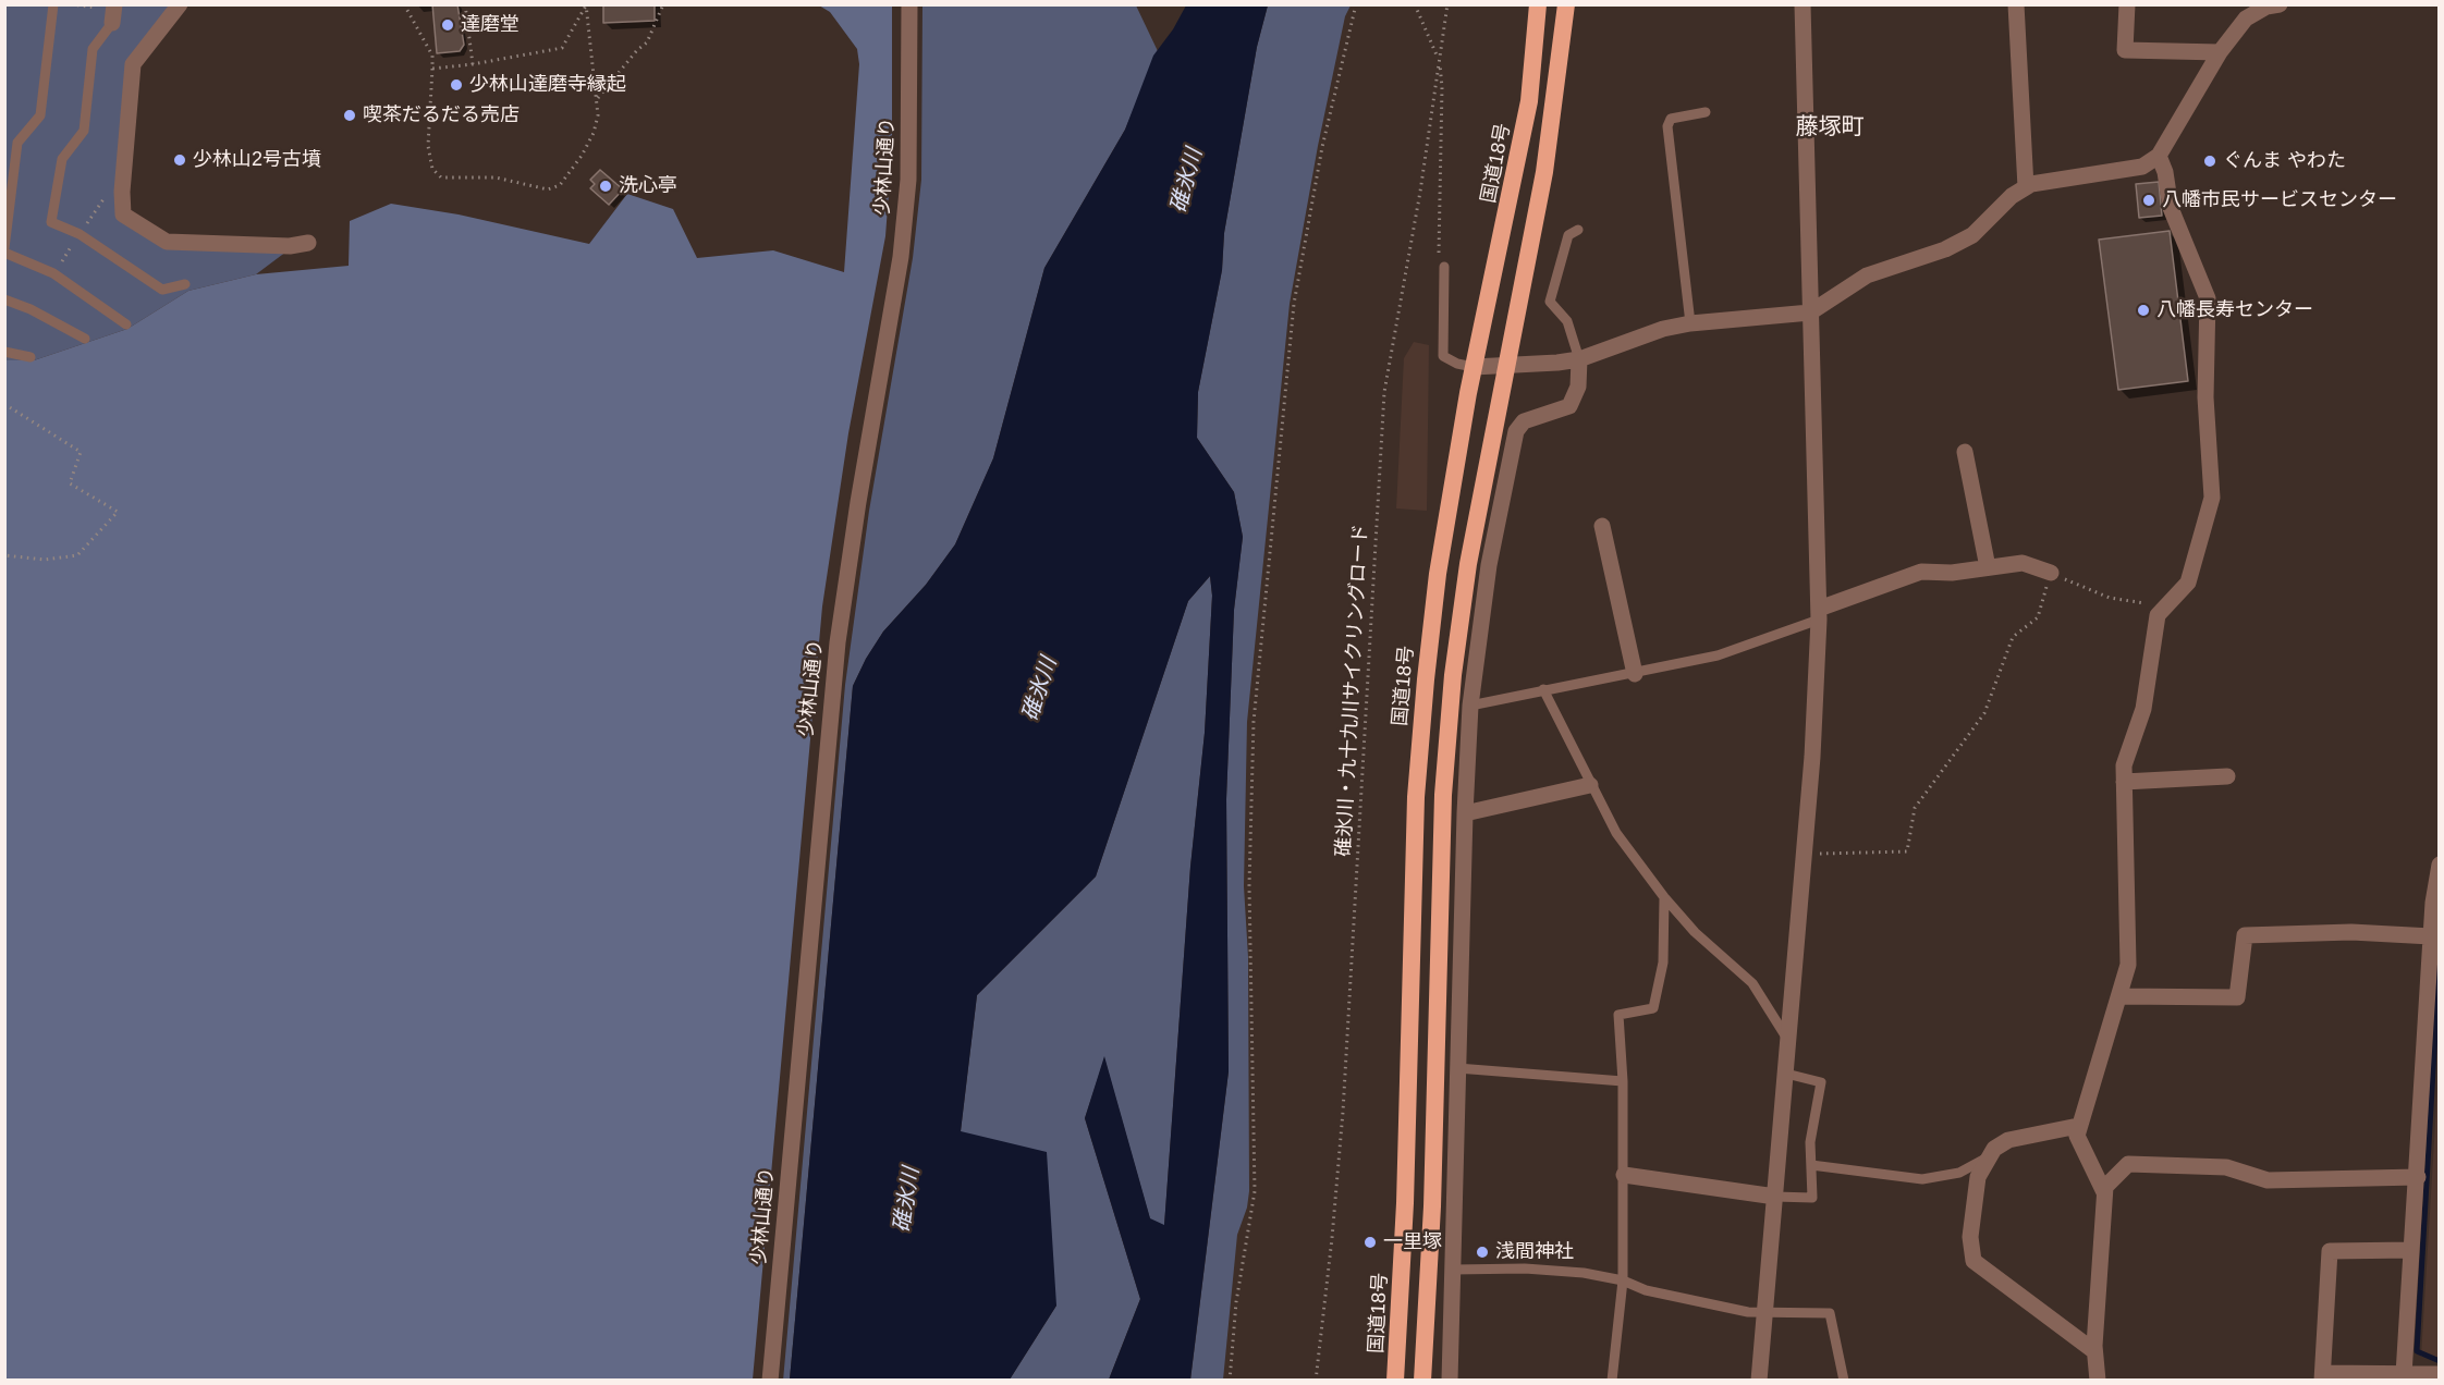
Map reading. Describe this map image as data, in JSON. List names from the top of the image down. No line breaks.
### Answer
{"streets":{"highway":["国道18号"],"street":["少林山通り"],"path":["碓氷川・九十九川サイクリングロード"]},"districts":["藤塚町"],"water":["碓氷川"],"places":["達磨堂","少林山達磨寺縁起","喫茶だるだる売店","少林山2号古墳","ぐんま やわた","洗心亭","八幡市民サービスセンター","八幡長寿センター","一里塚","浅間神社"]}
